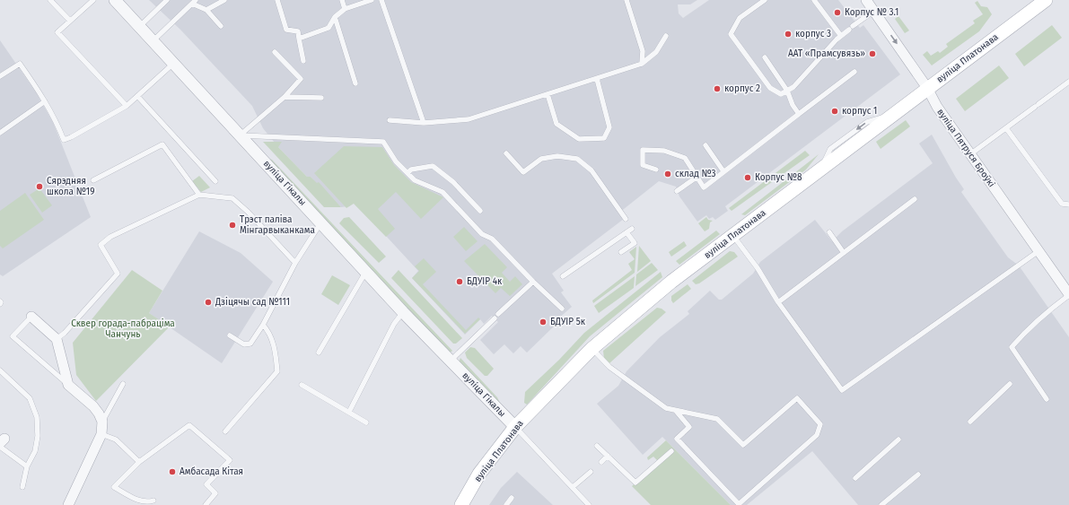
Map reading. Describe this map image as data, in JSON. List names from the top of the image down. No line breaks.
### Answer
{"streets":{"main road":["вуліца Платонава"],"street":["вуліца Пятруся Броўкі","вуліца Гікалы"]},"crossings":[["вуліца Платонава","вуліца Пятруся Броўкі"],["вуліца Платонава","вуліца Гікалы"]],"parks":["Сквер горада-пабраціма Чанчунь"],"places":["Корпус № 3.1","корпус 3","ААТ «Прамсувязь»","корпус 2","корпус 1","склад №3","Корпус №8","Сярэдняя школа №19","Трэст паліва Мінгарвыканкама","БДУІР 4к","Дзіцячы сад №111","БДУІР 5к","Амбасада Кітая"]}
